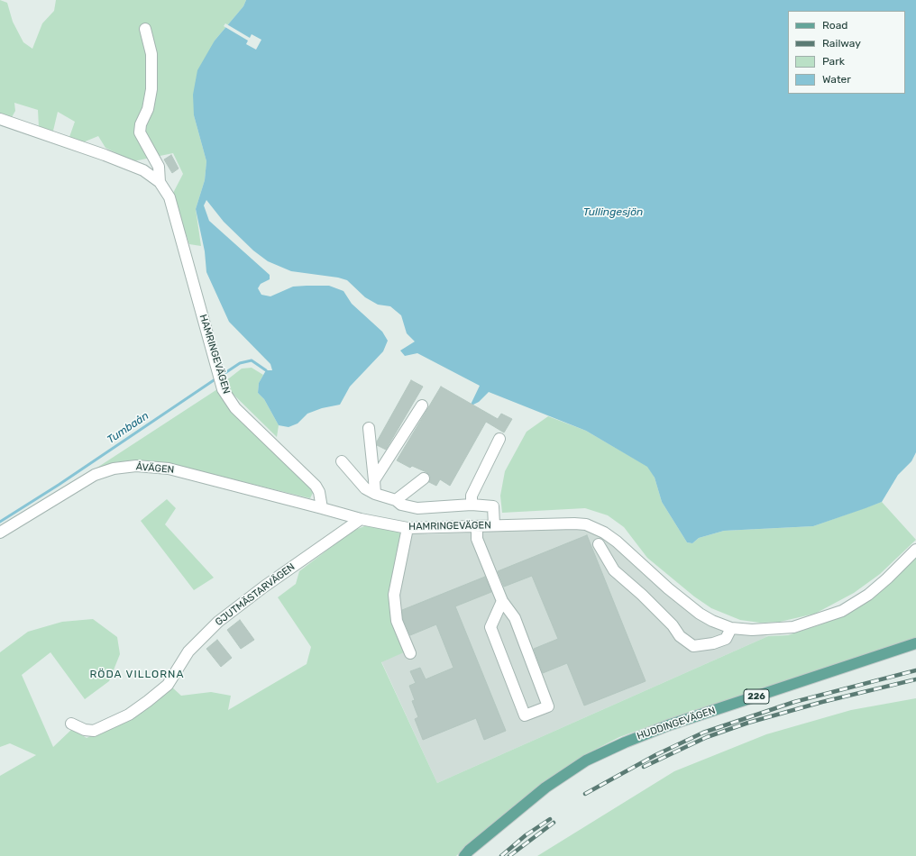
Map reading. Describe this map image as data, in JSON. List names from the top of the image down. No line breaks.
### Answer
{"streets":{"main road":["226","HUDDINGEVÄGEN"],"street":["HAMRINGEVÄGEN","ÅVÄGEN","GJUTMÄSTARVÄGEN"]},"crossings":[["HAMRINGEVÄGEN","ÅVÄGEN"],["HAMRINGEVÄGEN","GJUTMÄSTARVÄGEN"]],"districts":["RÖDA VILLORNA"],"water":["Tullingesjön","Tumbaån"],"legend":["Road","Railway","Park","Water"]}
